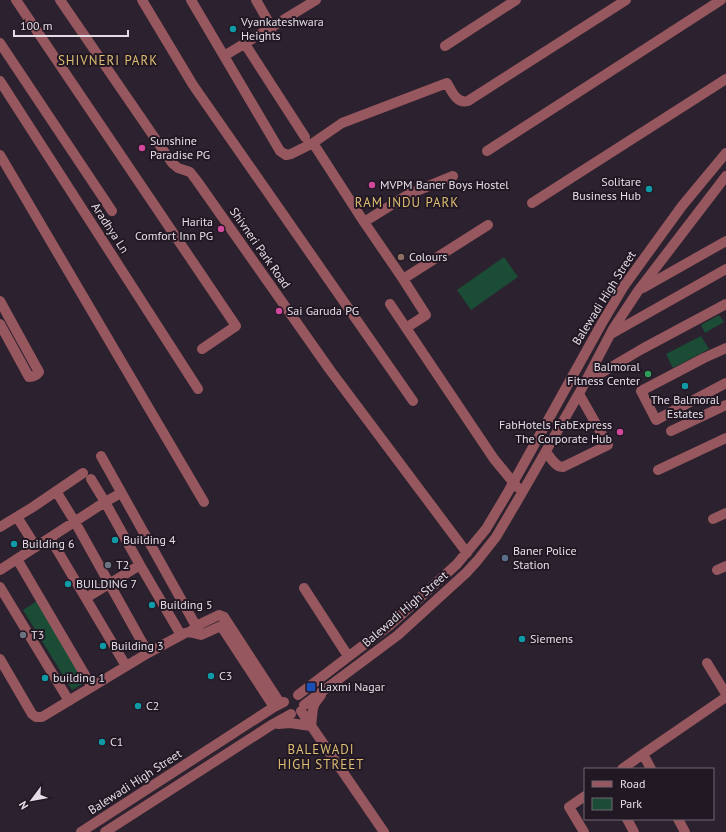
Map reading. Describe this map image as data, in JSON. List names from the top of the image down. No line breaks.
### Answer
{"streets":{"street":["Aradhya Ln","Shivneri Park Road","Balewadi High Street"]},"crossings":[["Shivneri Park Road","Balewadi High Street"]],"districts":["SHIVNERI PARK","RAM INDU PARK","BALEWADI HIGH STREET"],"places":{"other":["Vyankateshwara Heights","Sunshine Paradise PG","MVPM Baner Boys Hostel","Solitare Business Hub","Harita Comfort Inn PG","Colours","Sai Garuda PG","Balmoral Fitness Center","The Balmoral Estates","FabHotels FabExpress The Corporate Hub","Building 4","Building 6","Baner Police Station","T2","BUILDING 7","Building 5","T3","Siemens","Building 3","C3","building 1","C2","C1"],"transit":["Laxmi Nagar"]},"legend":["Road","Park"],"scale_bar":"100 m","north":"bottom left"}
